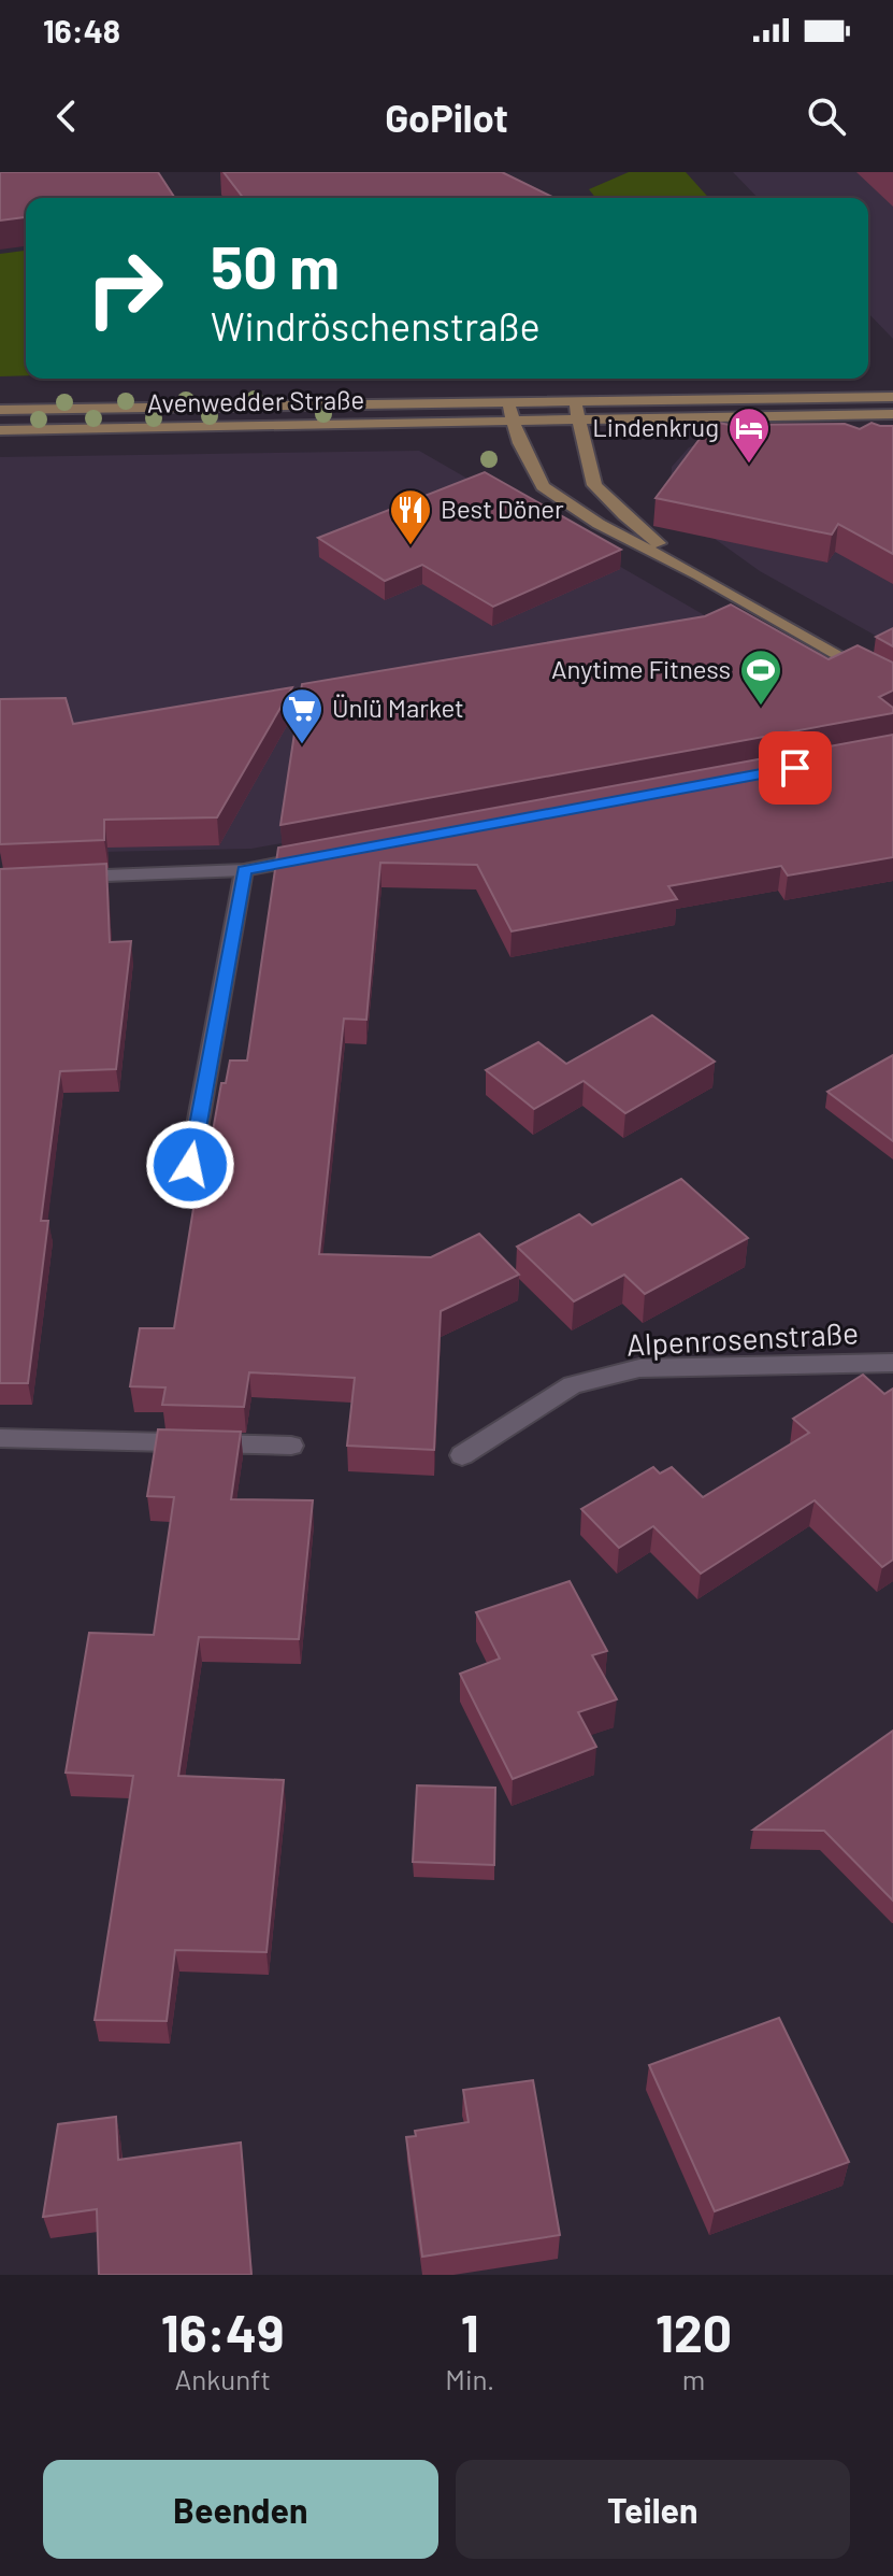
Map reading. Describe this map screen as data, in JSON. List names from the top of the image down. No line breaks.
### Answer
{"streets":{"main road":["Avenwedder Straße"],"street":["Alpenrosenstraße"]},"places":{"hotel":["Lindenkrug"],"restaurant":["Best Döner"],"sports":["Anytime Fitness"],"supermarket":["Ünlü Market"]},"page":{"status":"16:48","header":"GoPilot","turn":["50 m","Windröschenstraße"],"eta":["16:49","Ankunft","1","Min.","120","m"],"buttons":["Beenden","Teilen"]}}
